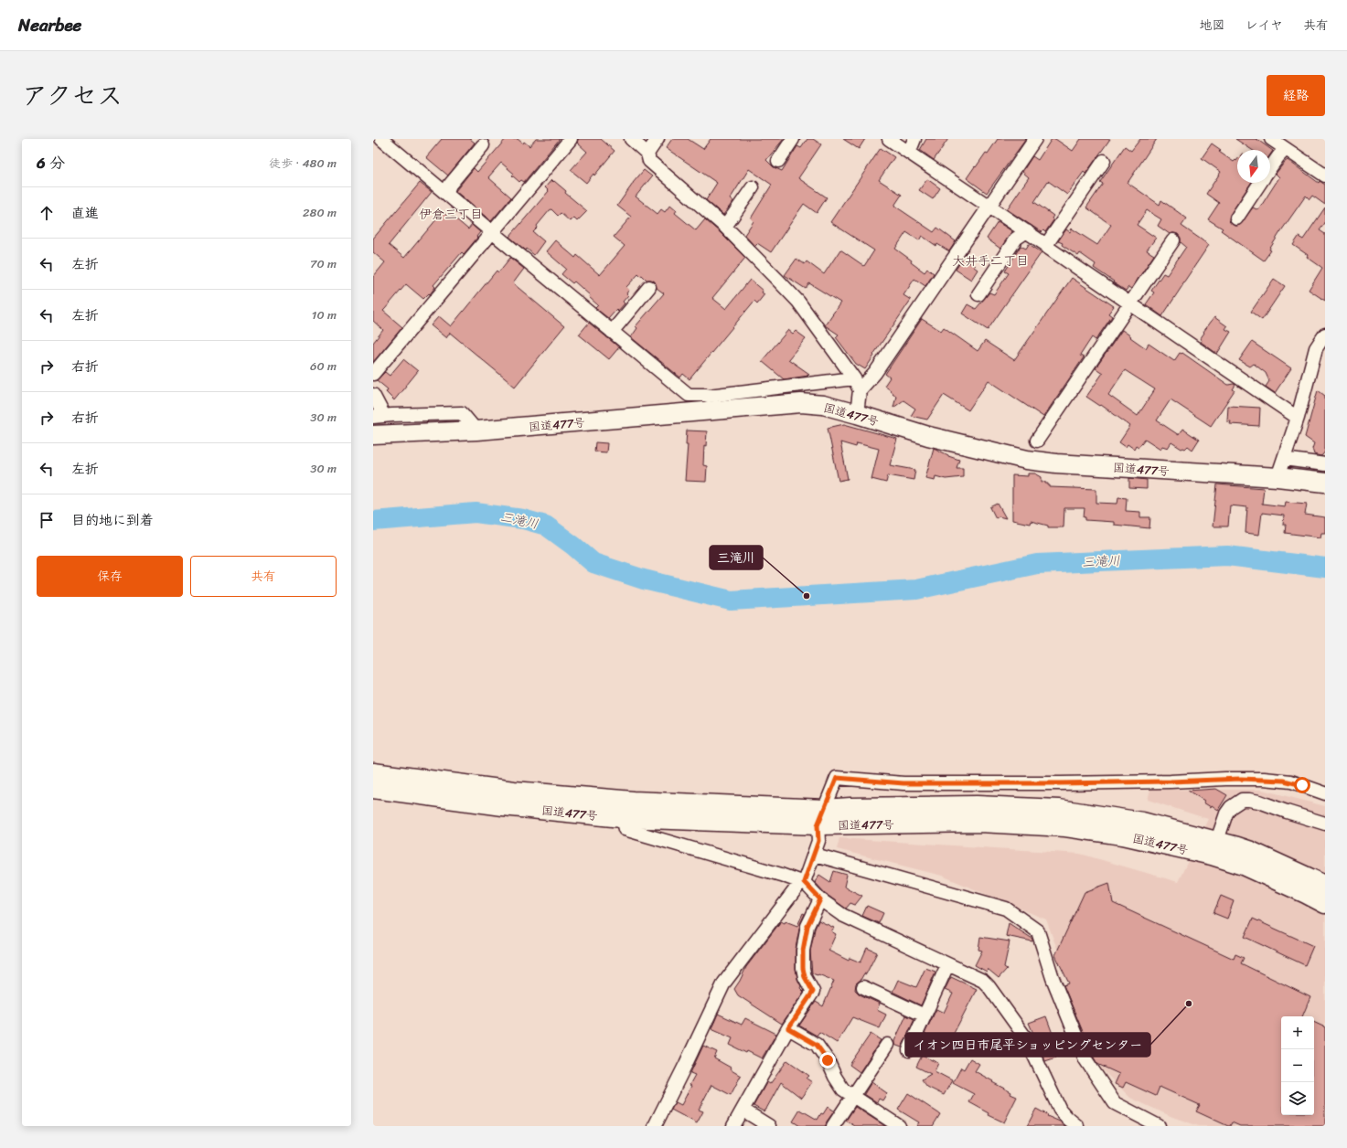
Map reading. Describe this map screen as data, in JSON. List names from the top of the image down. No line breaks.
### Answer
{"streets":{"highway":["国道477号"]},"districts":["伊倉三丁目","大井手二丁目"],"water":["三滝川"],"places":["三滝川","イオン四日市尾平ショッピングセンター"],"north":"bottom","page":{"header":"Nearbee","nav":["地図","レイヤ","共有"],"title":"アクセス","buttons":["経路",["保存","共有"]],"heading":["6 分","徒歩 · 480 m"],"list":[["直進","280 m"],["左折","70 m"],["左折","10 m"],["右折","60 m"],["右折","30 m"],["左折","30 m"],"目的地に到着"],"map_buttons":["+","−"]}}
